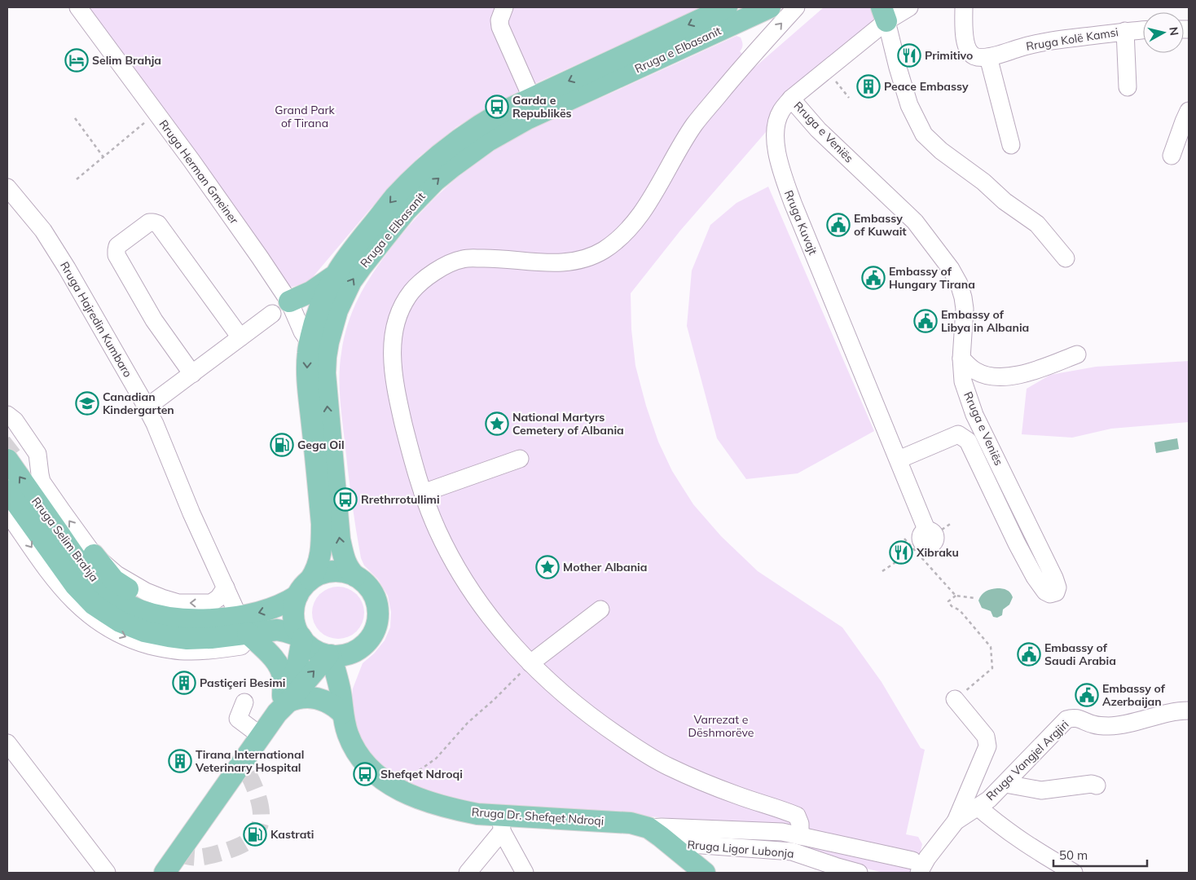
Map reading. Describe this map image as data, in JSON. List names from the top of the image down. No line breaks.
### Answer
{"streets":{"main road":["Rruga e Elbasanit","Rruga Selim Brahja","Rruga Dr. Shefqet Ndroqi"],"street":["Rruga Kolë Kamsi","Rruga e Veniës","Rruga Herman Gmeiner","Rruga Kuvajt","Rruga Hajredin Kumbaro","Rruga Vangjel Argjiri","Rruga Ligor Lubonja"]},"crossings":[["Rruga e Elbasanit","Rruga Herman Gmeiner"],["Rruga e Elbasanit","Rruga Selim Brahja"],["Rruga e Elbasanit","Rruga Dr. Shefqet Ndroqi"],["Rruga e Veniës","Rruga Kuvajt"],["Rruga Hajredin Kumbaro","Rruga Selim Brahja"],["Rruga Selim Brahja","Rruga Dr. Shefqet Ndroqi"],["Rruga Dr. Shefqet Ndroqi","Rruga Ligor Lubonja"]],"parks":["Grand Park of Tirana","Varrezat e Dëshmorëve"],"places":{"restaurant":["Primitivo","Xibraku"],"hotel":["Selim Brahja"],"building":["Peace Embassy","Pastiçeri Besimi","Tirana International Veterinary Hospital"],"bus stop":["Garda e Republikës","Rrethrrotullimi","Shefqet Ndroqi"],"public building":["Embassy of Kuwait","Embassy of Hungary Tirana","Embassy of Libya in Albania","Embassy of Saudi Arabia","Embassy of Azerbaijan"],"school or university":["Canadian Kindergarten"],"place":["National Martyrs Cemetery of Albania","Mother Albania"],"fuel station":["Gega Oil","Kastrati"]},"scale_bar":"50 m","north":"right"}
